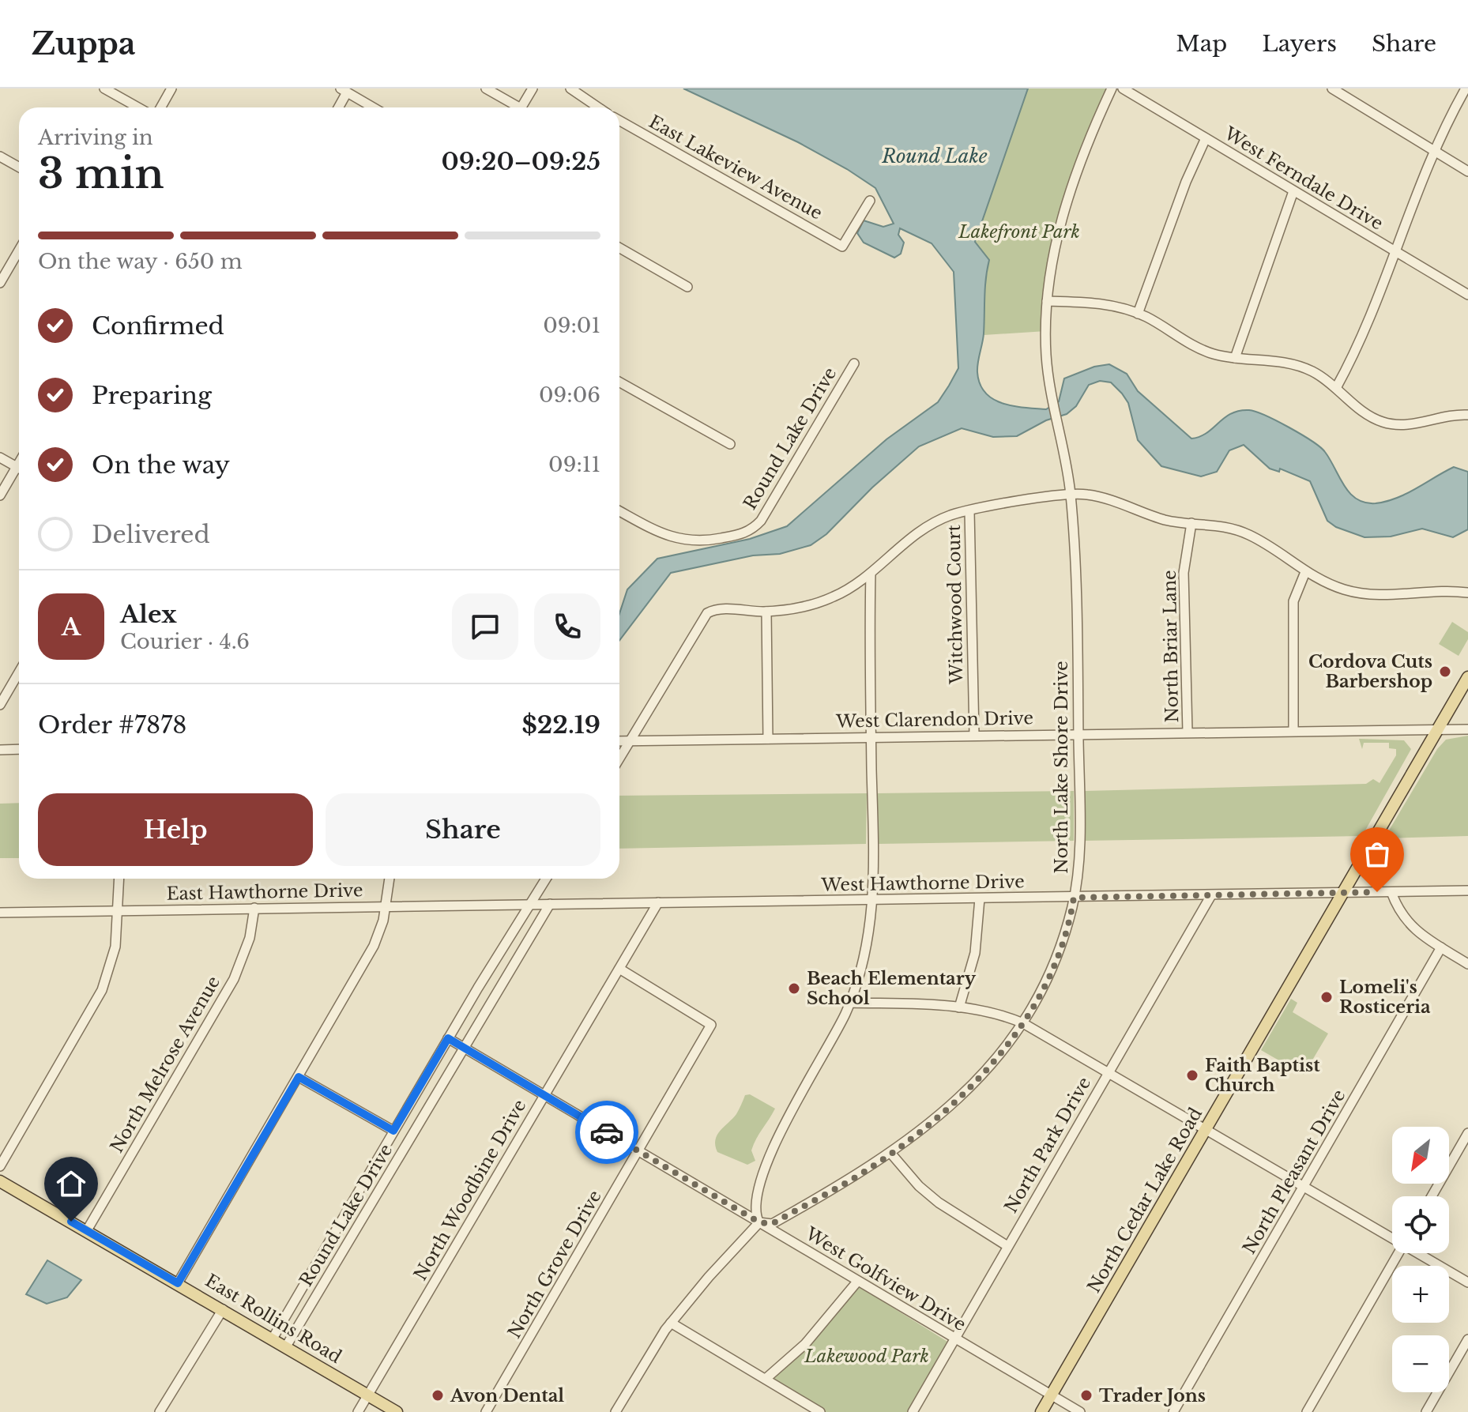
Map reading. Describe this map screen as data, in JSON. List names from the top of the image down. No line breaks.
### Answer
{"streets":{"main road":["North Cedar Lake Road","East Rollins Road"],"street":["East Lakeview Avenue","West Ferndale Drive","Round Lake Drive","Witchwood Court","North Briar Lane","West Clarendon Drive","North Lake Shore Drive","West Hawthorne Drive","East Hawthorne Drive","North Melrose Avenue","North Park Drive","North Pleasant Drive","North Woodbine Drive","North Grove Drive","West Golfview Drive"]},"crossings":[["Round Lake Drive","West Hawthorne Drive"],["Round Lake Drive","West Golfview Drive"],["Round Lake Drive","East Rollins Road"],["Witchwood Court","West Clarendon Drive"],["North Briar Lane","West Clarendon Drive"],["West Clarendon Drive","North Lake Shore Drive"],["West Clarendon Drive","North Cedar Lake Road"],["North Lake Shore Drive","West Hawthorne Drive"],["North Lake Shore Drive","West Golfview Drive"],["West Hawthorne Drive","East Hawthorne Drive"],["West Hawthorne Drive","North Park Drive"],["West Hawthorne Drive","North Woodbine Drive"],["West Hawthorne Drive","North Cedar Lake Road"],["East Hawthorne Drive","North Melrose Avenue"],["North Melrose Avenue","East Rollins Road"],["North Park Drive","West Golfview Drive"],["North Woodbine Drive","North Grove Drive"],["North Woodbine Drive","West Golfview Drive"],["North Woodbine Drive","East Rollins Road"],["North Cedar Lake Road","West Golfview Drive"],["North Grove Drive","West Golfview Drive"]],"water":["Round Lake"],"parks":["Lakefront Park","Lakewood Park"],"places":["Cordova Cuts Barbershop","Beach Elementary School","Lomeli's Rosticeria","Faith Baptist Church","Avon Dental","Trader Jons"],"north":"bottom left","page":{"header":"Zuppa","nav":["Map","Layers","Share"],"heading":["3 min","Arriving in","09:20–09:25"],"panel":["Alex","Courier · 4.6","Order #7878","$22.19"],"bar":"On the way · 650 m","list":[["Confirmed","09:01"],["Preparing","09:06"],["On the way","09:11"],"Delivered"],"round":"A","buttons":["Help","Share"],"map_buttons":["+","−"]}}
